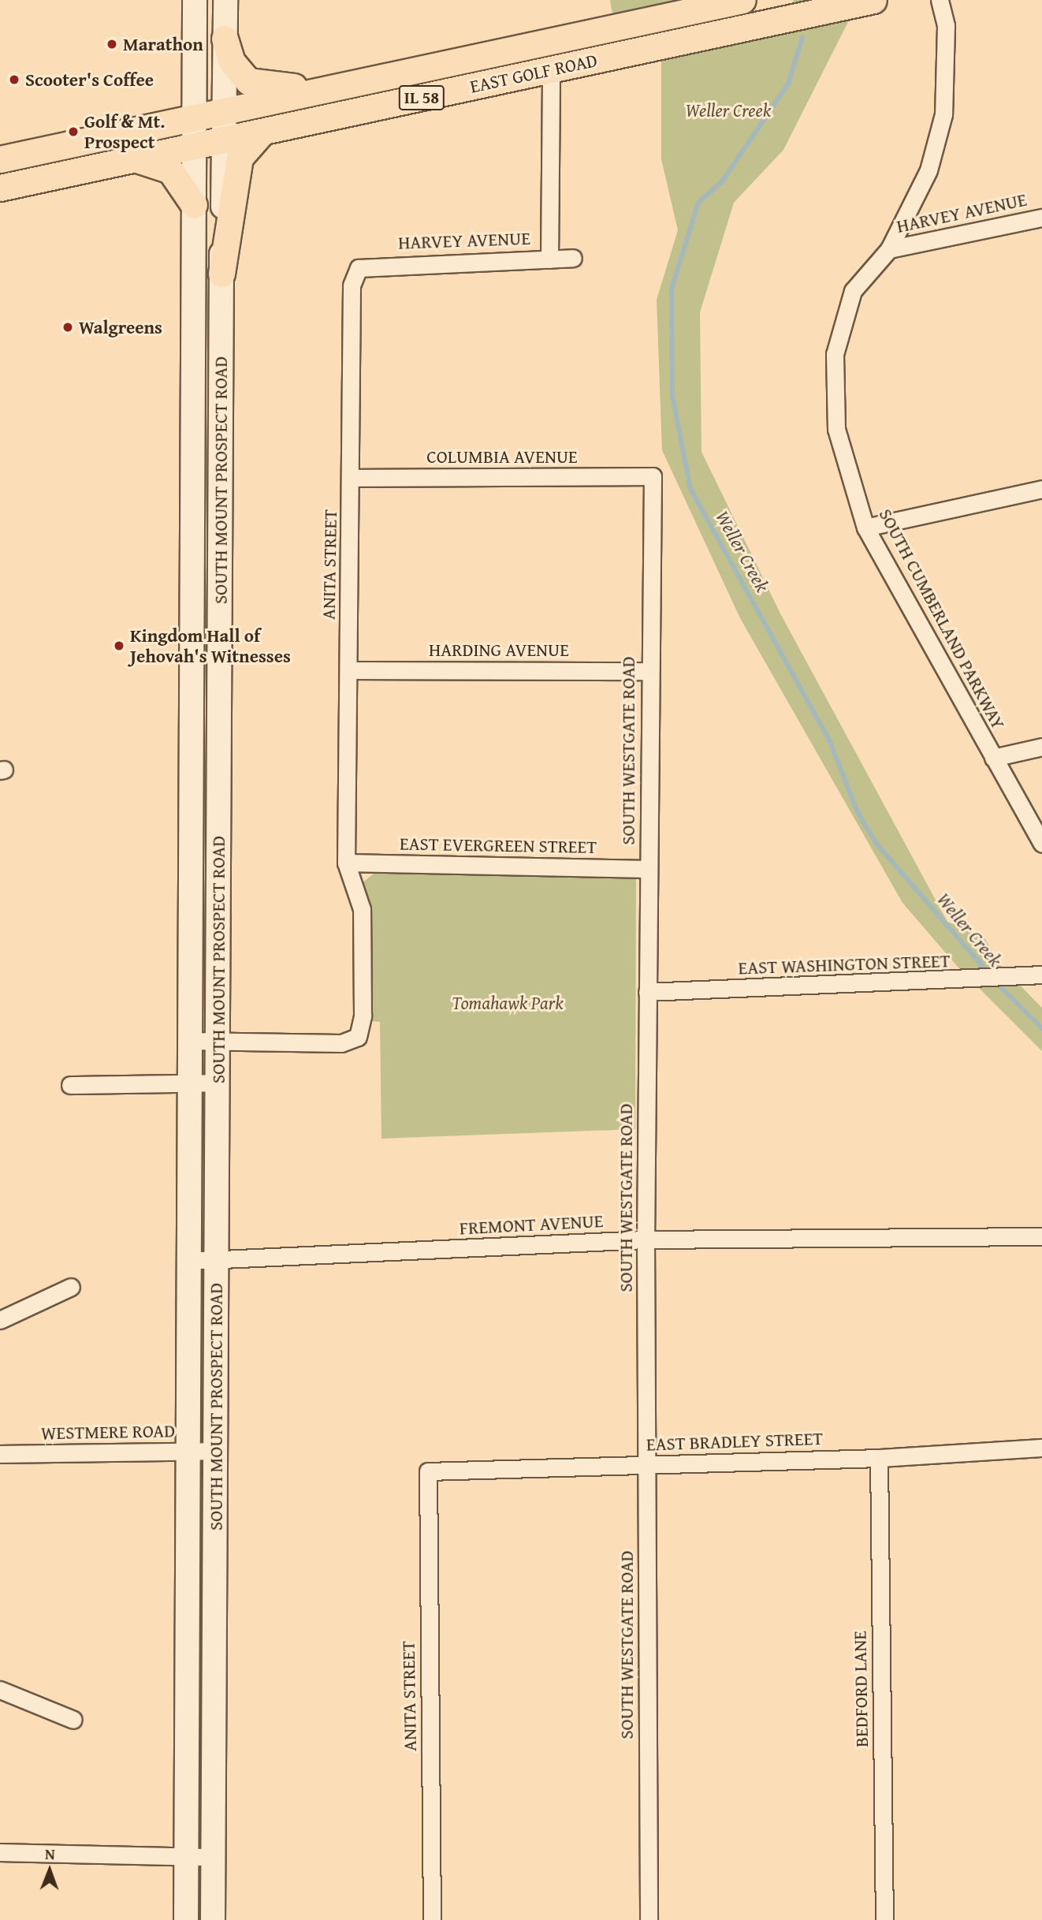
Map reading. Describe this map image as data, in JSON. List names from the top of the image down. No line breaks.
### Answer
{"streets":{"main road":["EAST GOLF ROAD","IL 58","SOUTH MOUNT PROSPECT ROAD"],"street":["HARVEY AVENUE","COLUMBIA AVENUE","ANITA STREET","SOUTH CUMBERLAND PARKWAY","HARDING AVENUE","SOUTH WESTGATE ROAD","EAST EVERGREEN STREET","EAST WASHINGTON STREET","FREMONT AVENUE","WESTMERE ROAD","EAST BRADLEY STREET","BEDFORD LANE"]},"crossings":[["EAST GOLF ROAD","IL 58"],["EAST GOLF ROAD","SOUTH MOUNT PROSPECT ROAD"],["IL 58","SOUTH MOUNT PROSPECT ROAD"],["HARVEY AVENUE","ANITA STREET"],["HARVEY AVENUE","SOUTH CUMBERLAND PARKWAY"],["COLUMBIA AVENUE","ANITA STREET"],["COLUMBIA AVENUE","SOUTH WESTGATE ROAD"],["SOUTH MOUNT PROSPECT ROAD","ANITA STREET"],["SOUTH MOUNT PROSPECT ROAD","FREMONT AVENUE"],["SOUTH MOUNT PROSPECT ROAD","WESTMERE ROAD"],["ANITA STREET","HARDING AVENUE"],["ANITA STREET","EAST EVERGREEN STREET"],["ANITA STREET","EAST BRADLEY STREET"],["HARDING AVENUE","SOUTH WESTGATE ROAD"],["SOUTH WESTGATE ROAD","EAST EVERGREEN STREET"],["SOUTH WESTGATE ROAD","EAST WASHINGTON STREET"],["SOUTH WESTGATE ROAD","FREMONT AVENUE"],["SOUTH WESTGATE ROAD","EAST BRADLEY STREET"],["EAST BRADLEY STREET","BEDFORD LANE"]],"water":["Weller Creek"],"parks":["Weller Creek","Tomahawk Park"],"places":["Marathon","Scooter's Coffee","Golf & Mt. Prospect","Walgreens","Kingdom Hall of Jehovah's Witnesses"],"north":"top"}
